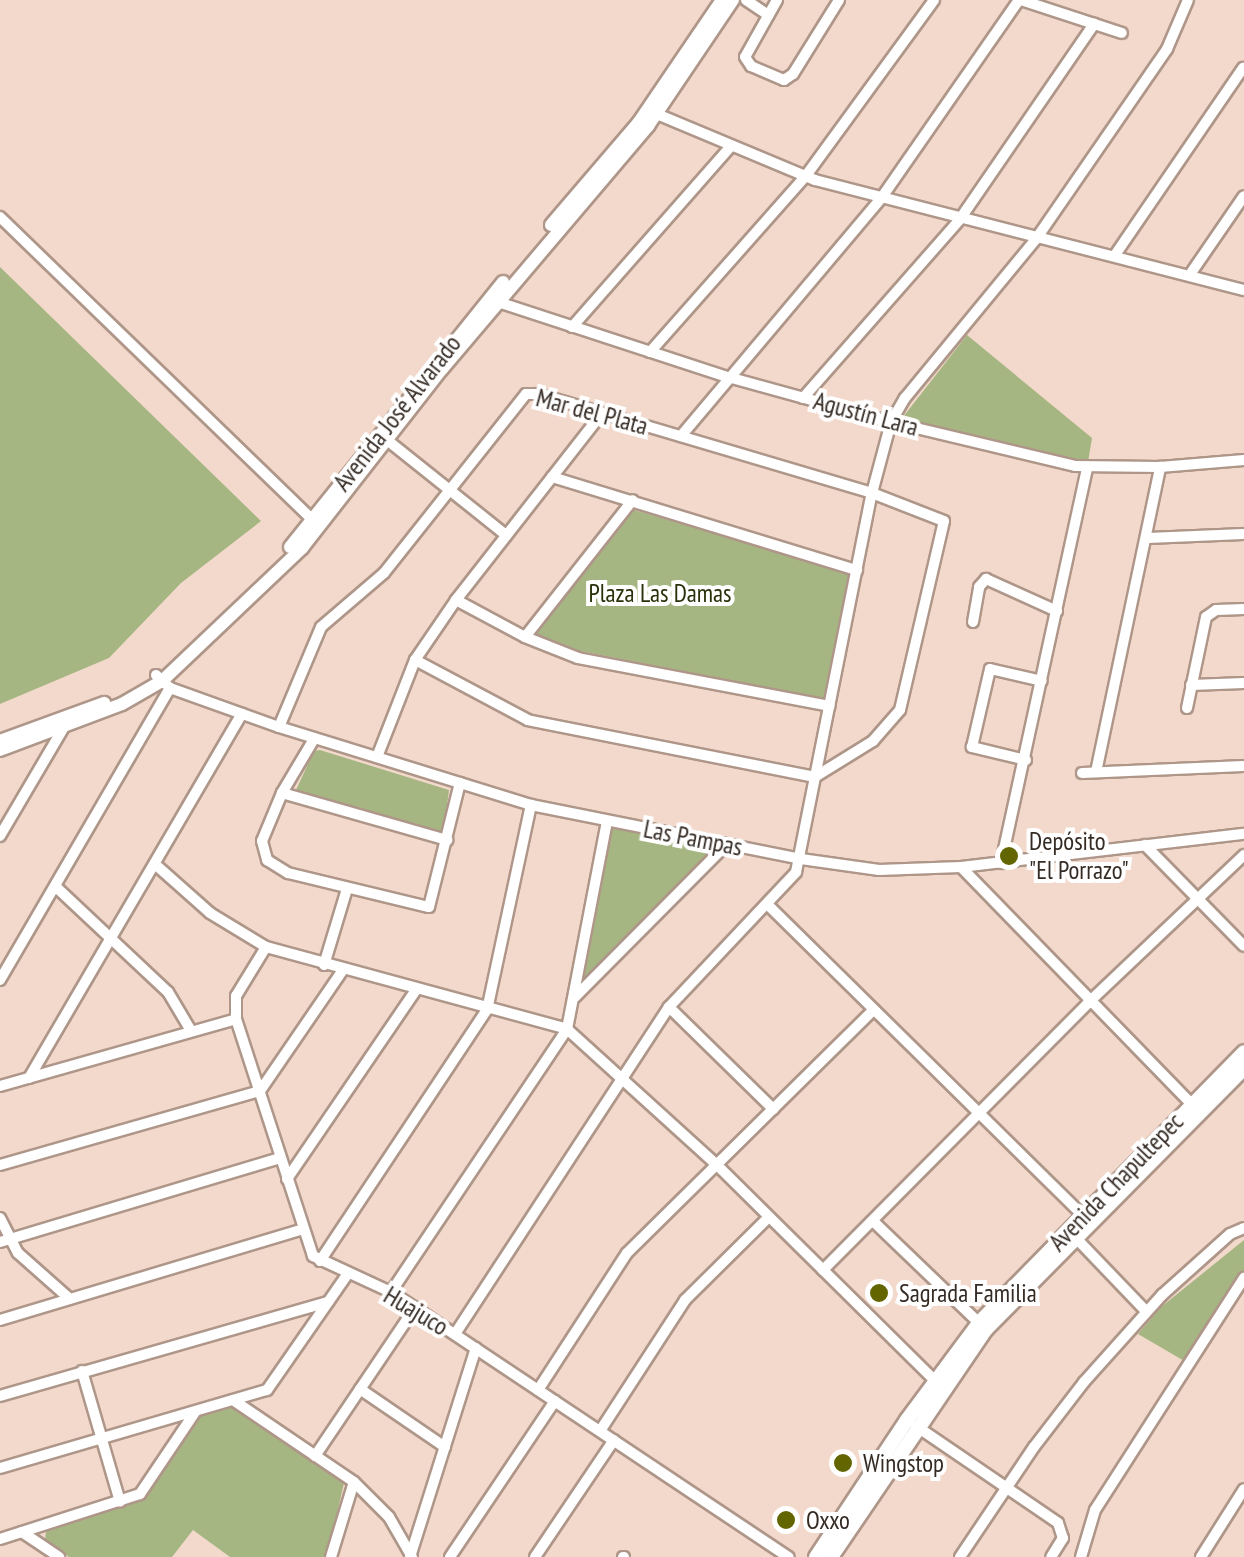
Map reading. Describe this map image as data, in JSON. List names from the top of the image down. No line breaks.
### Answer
{"streets":{"main road":["Avenida Chapultepec"],"street":["Mar del Plata","Avenida José Alvarado","Agustín Lara","Las Pampas","Huajuco"]},"crossings":[["Mar del Plata","Las Pampas"],["Avenida José Alvarado","Agustín Lara"],["Avenida José Alvarado","Las Pampas"]],"parks":["Plaza Las Damas"],"places":["Depósito \"El Porrazo\"","Sagrada Familia","Wingstop","Oxxo"]}
